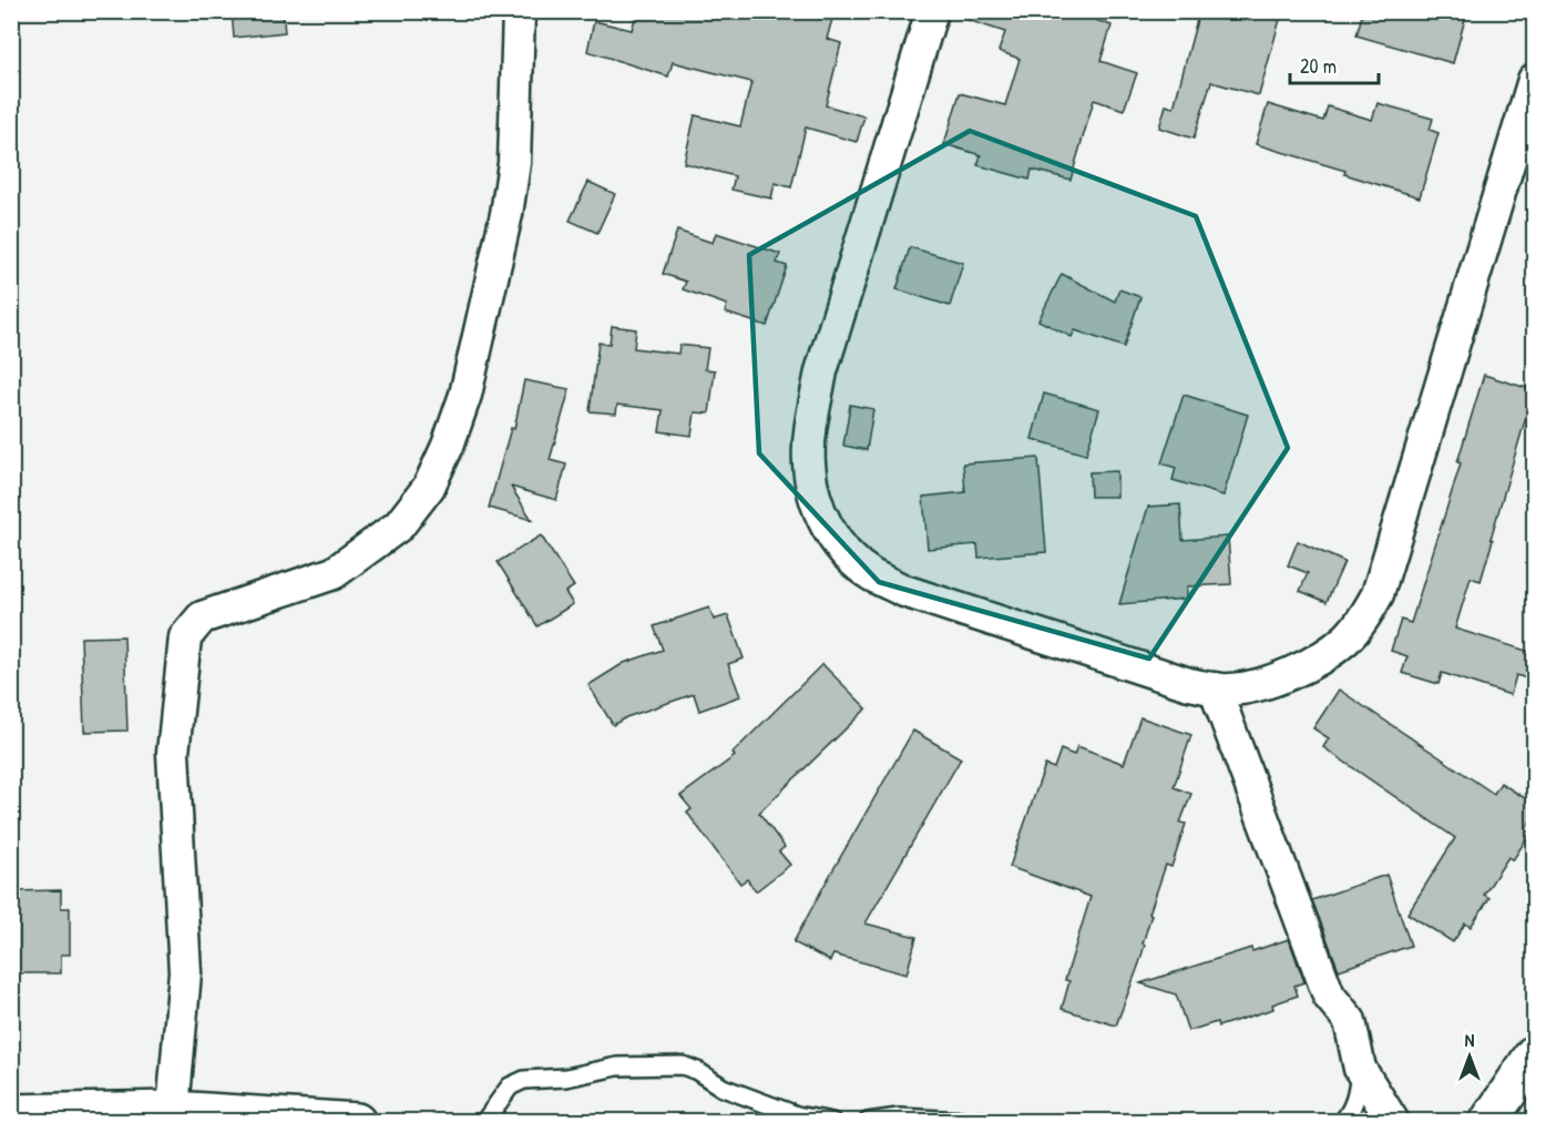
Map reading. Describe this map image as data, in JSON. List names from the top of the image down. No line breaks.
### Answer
{"scale_bar":"20 m","north":"top"}
